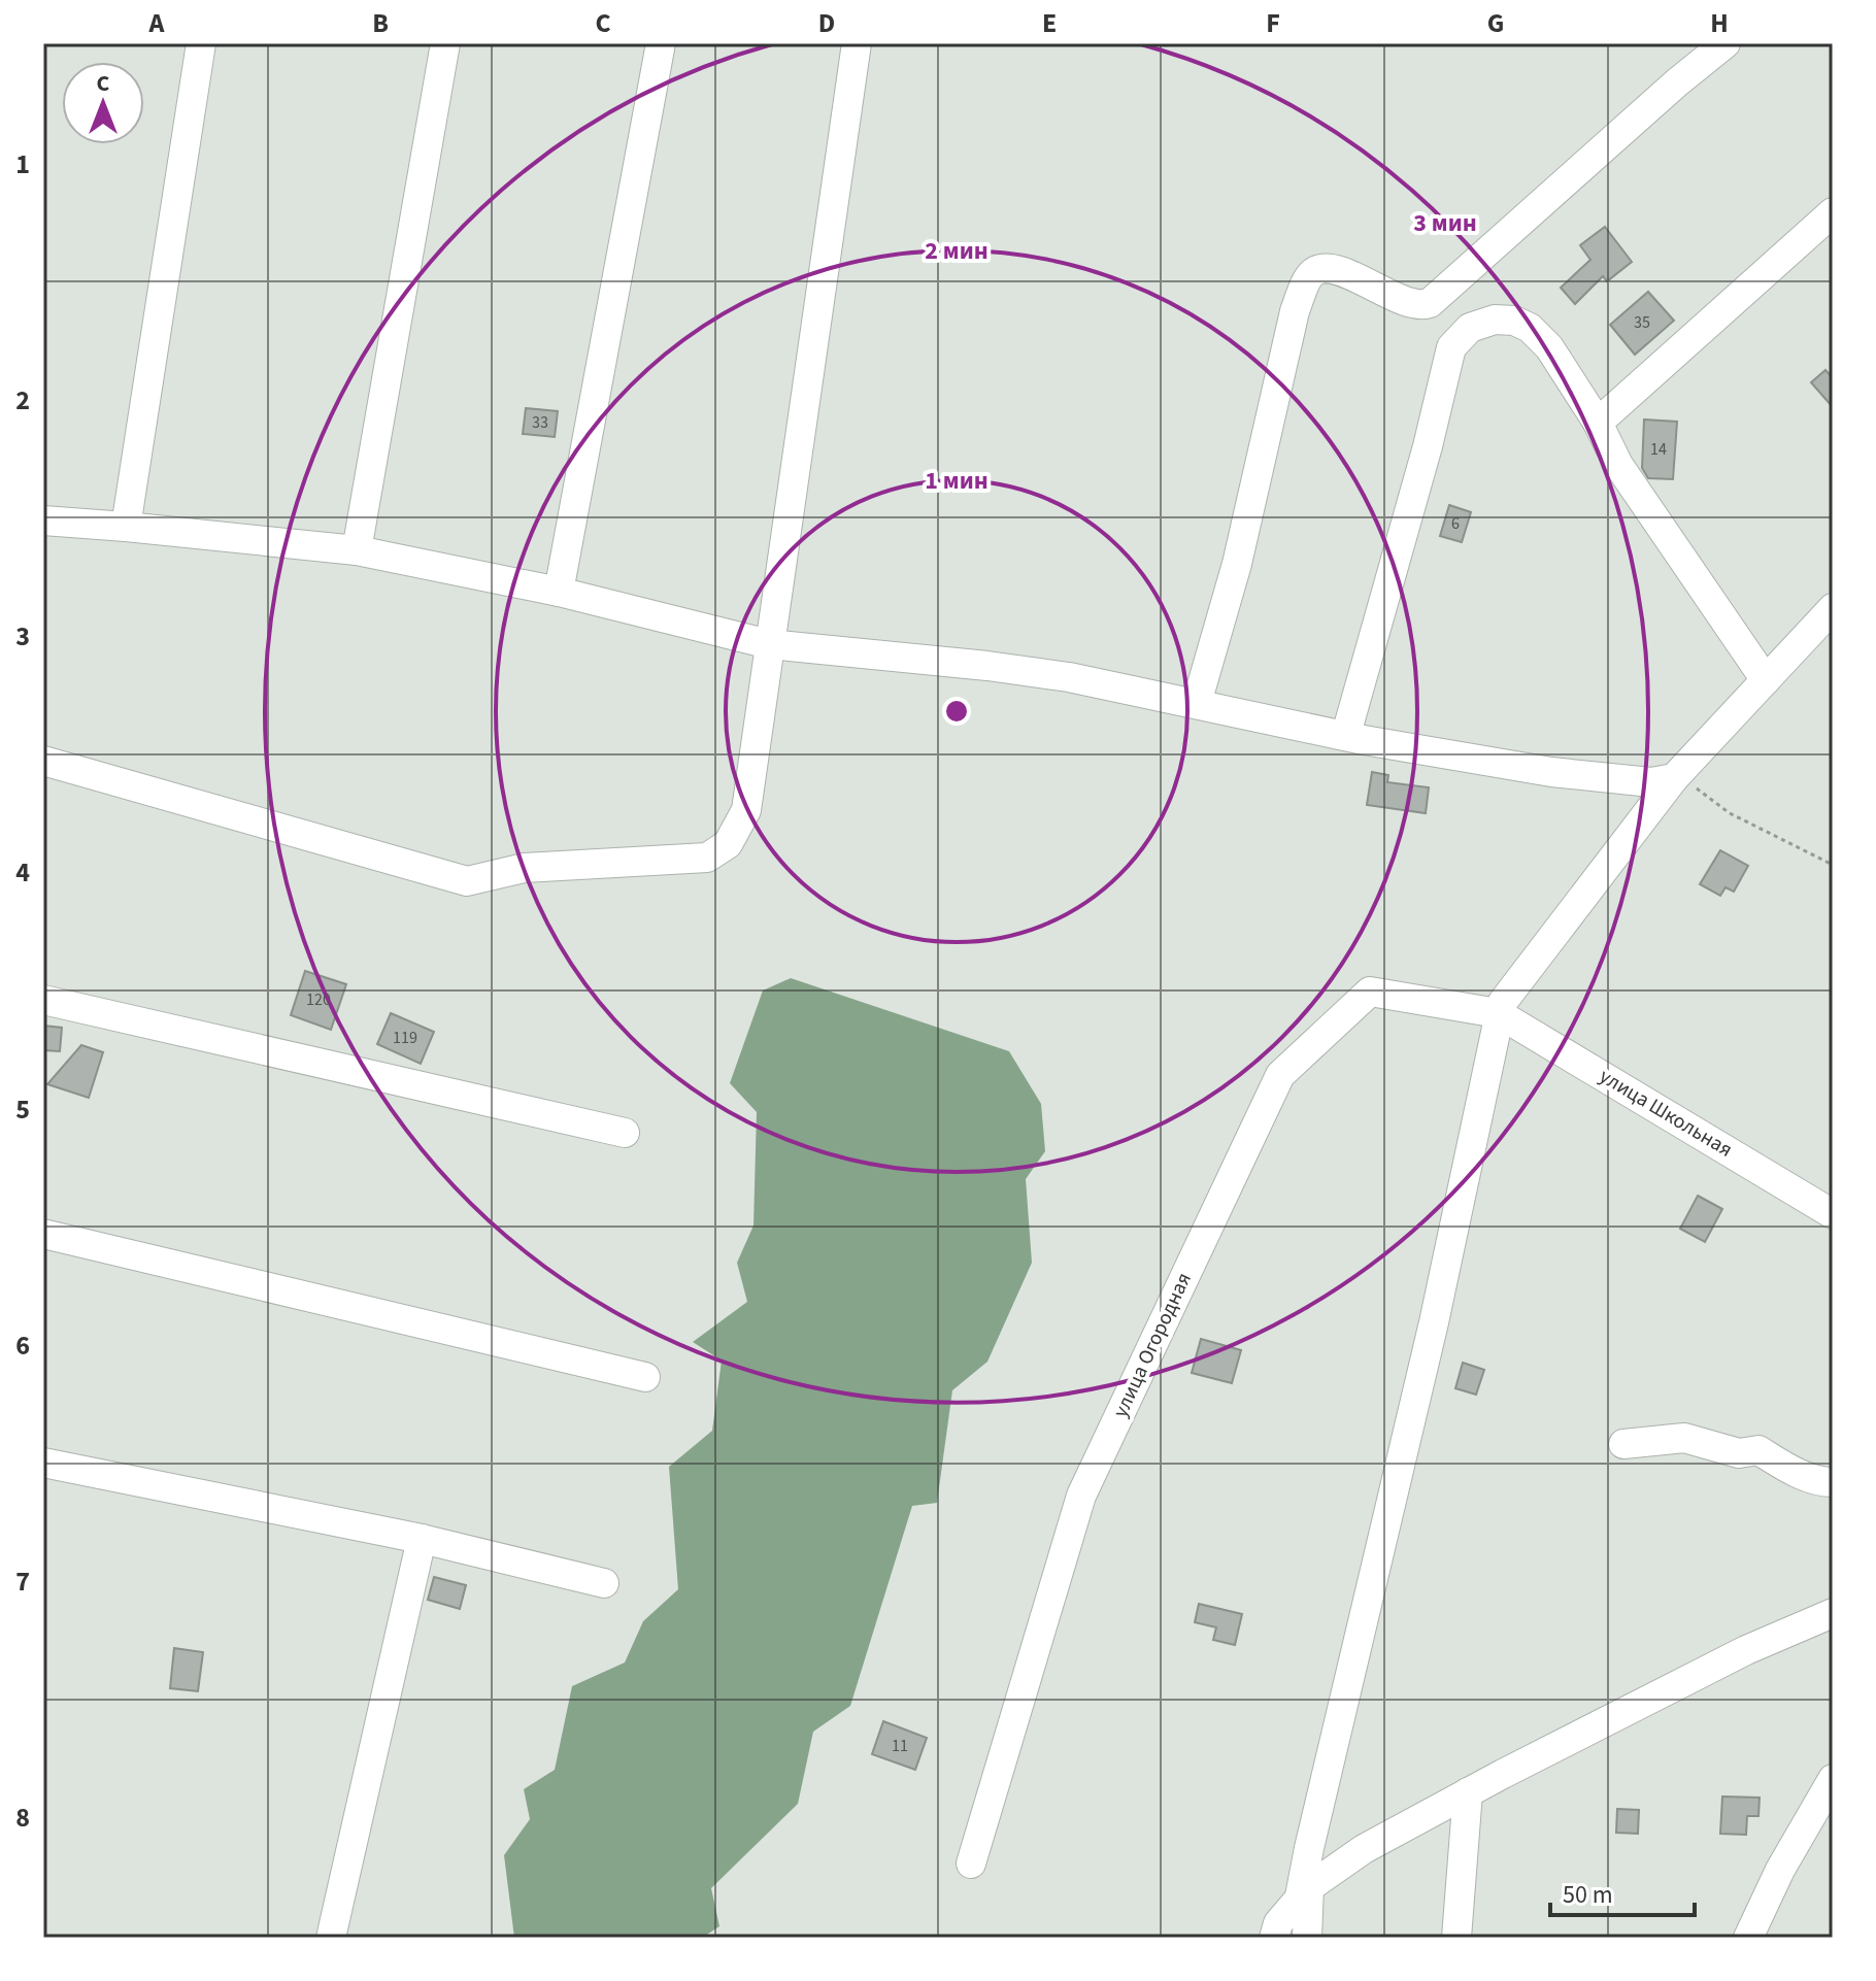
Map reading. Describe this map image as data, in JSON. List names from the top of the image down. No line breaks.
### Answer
{"streets":{"street":["улица Школьная","улица Огородная"]},"crossings":[["улица Школьная","улица Огородная"]],"house_numbers":["35","33","14","6","120","119","11"],"scale_bar":"50 m","north":"top","grid":{"columns":["A","B","C","D","E","F","G","H"],"rows":["1","2","3","4","5","6","7","8"]},"rings":["3 мин","2 мин","1 мин"]}
